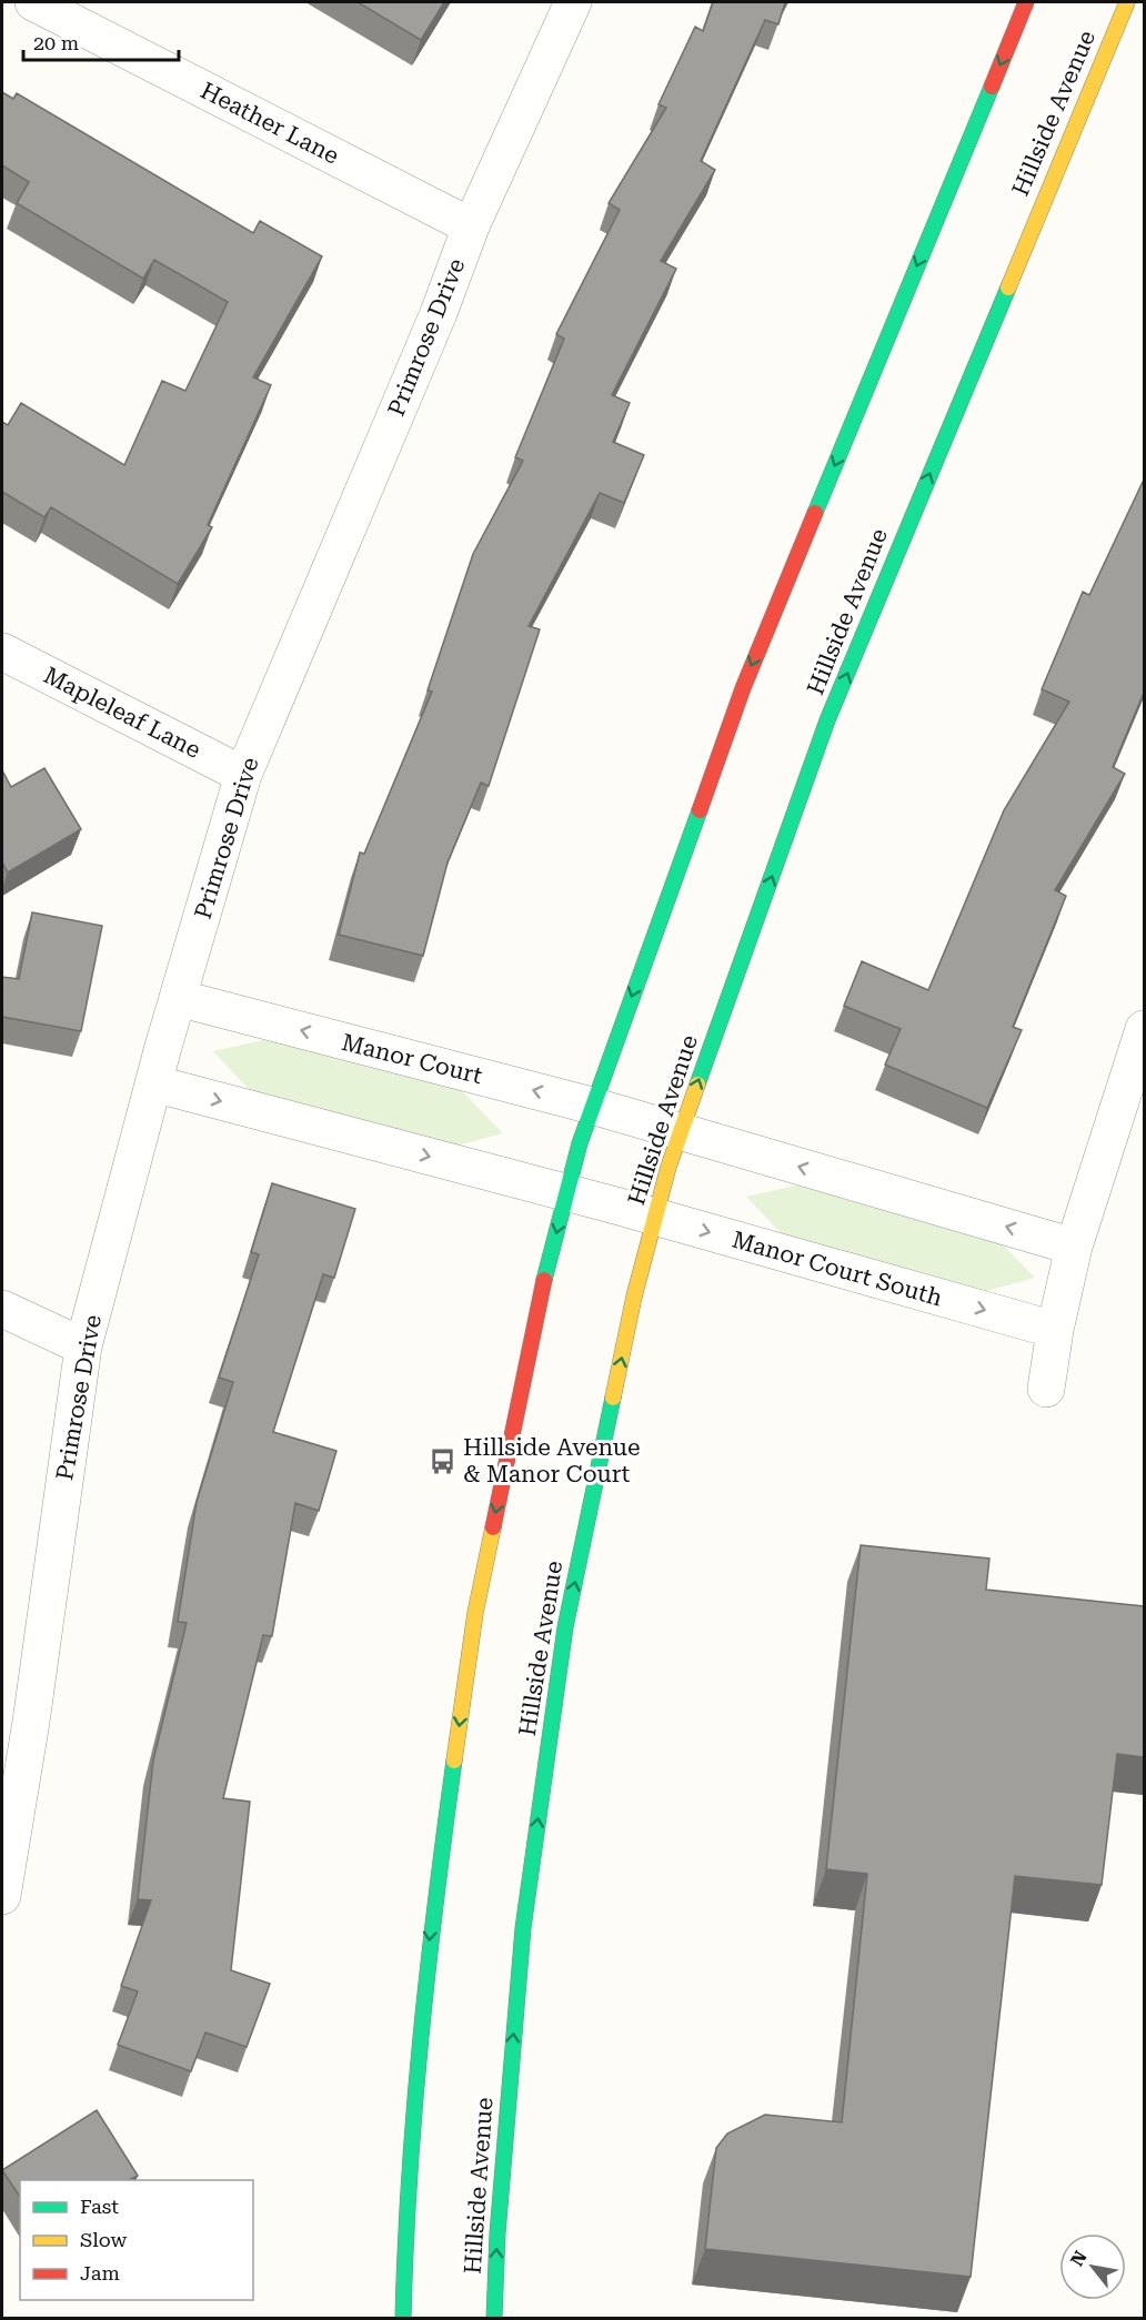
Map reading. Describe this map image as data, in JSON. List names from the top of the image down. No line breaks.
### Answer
{"streets":{"main road":["Hillside Avenue"],"street":["Heather Lane","Primrose Drive","Mapleleaf Lane","Manor Court","Manor Court South"]},"crossings":[["Hillside Avenue","Manor Court"],["Hillside Avenue","Manor Court South"],["Heather Lane","Primrose Drive"],["Primrose Drive","Mapleleaf Lane"],["Primrose Drive","Manor Court"]],"places":{"bus stop":["Hillside Avenue & Manor Court"]},"legend":["Fast","Slow","Jam"],"scale_bar":"20 m","north":"top left"}
